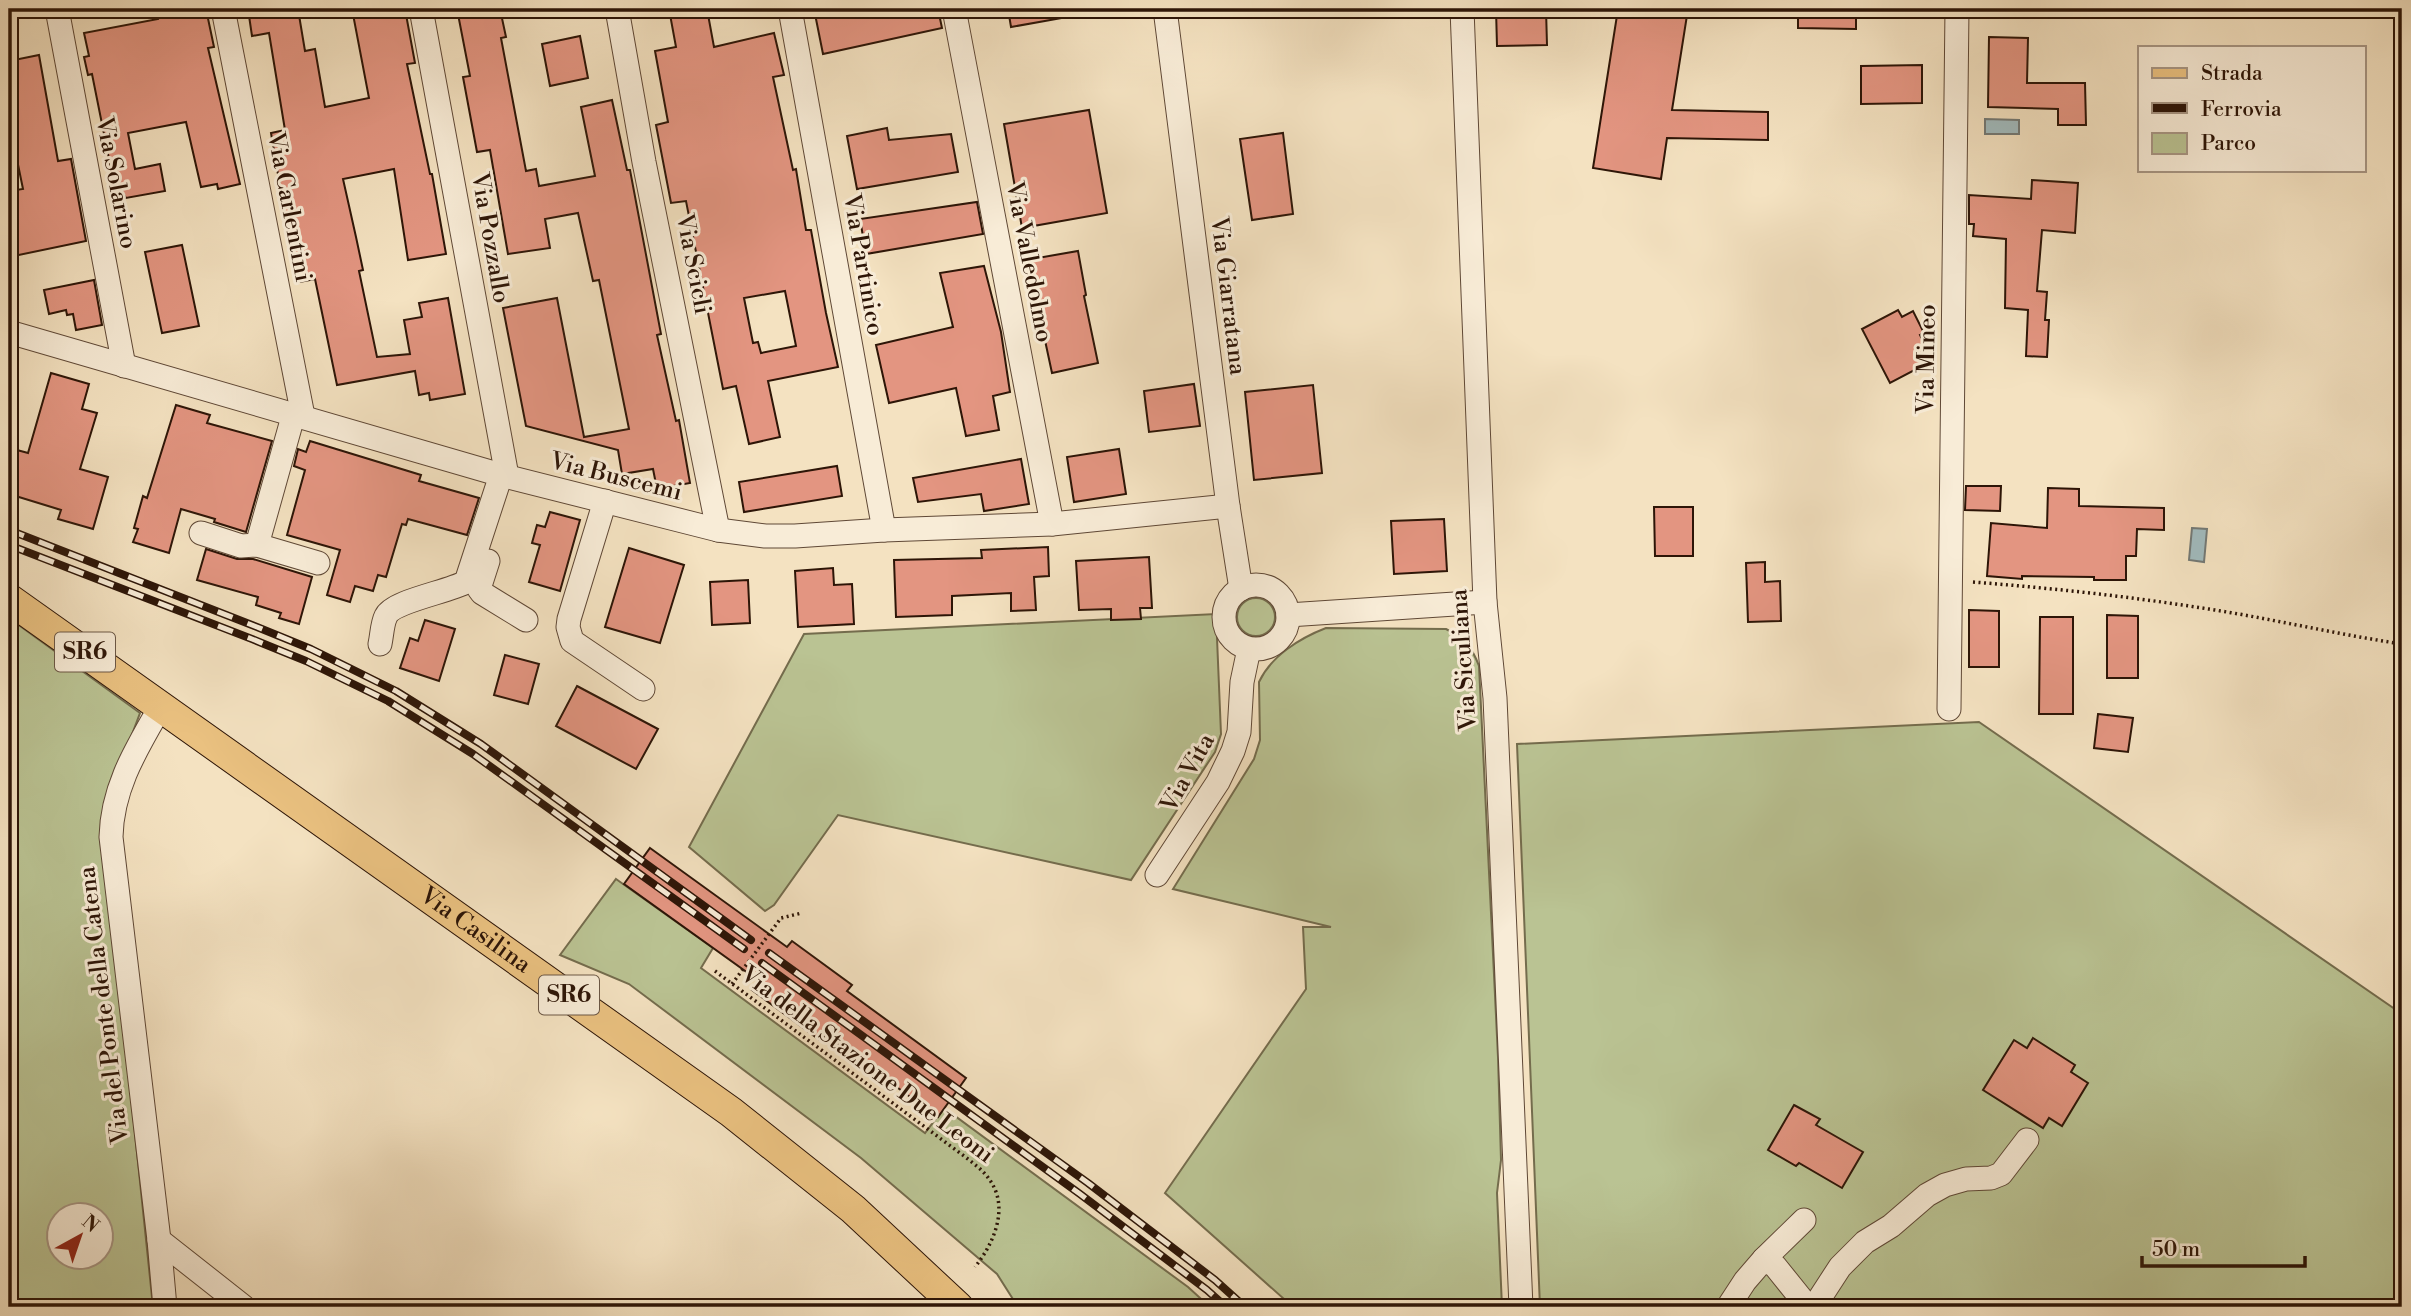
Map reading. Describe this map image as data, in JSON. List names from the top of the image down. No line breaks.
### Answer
{"streets":{"main road":["SR6","Via Casilina"],"street":["Via Solarino","Via Carlentini","Via Pozzallo","Via Valledolmo","Via Scicli","Via Partinico","Via Giarratana","Via Mineo","Via Buscemi","Via Siculiana","Via Vita","Via del Ponte della Catena"],"path":["Via della Stazione Due Leoni"]},"crossings":[["Via Solarino","Via Buscemi"],["Via Carlentini","Via Buscemi"],["Via Pozzallo","Via Buscemi"],["Via Valledolmo","Via Buscemi"],["Via Scicli","Via Buscemi"],["Via Partinico","Via Buscemi"],["Via Giarratana","Via Buscemi"],["Via Giarratana","Via Vita"],["Via Casilina","Via del Ponte della Catena"]],"legend":["Strada","Ferrovia","Parco"],"scale_bar":"50 m","north":"top right"}
